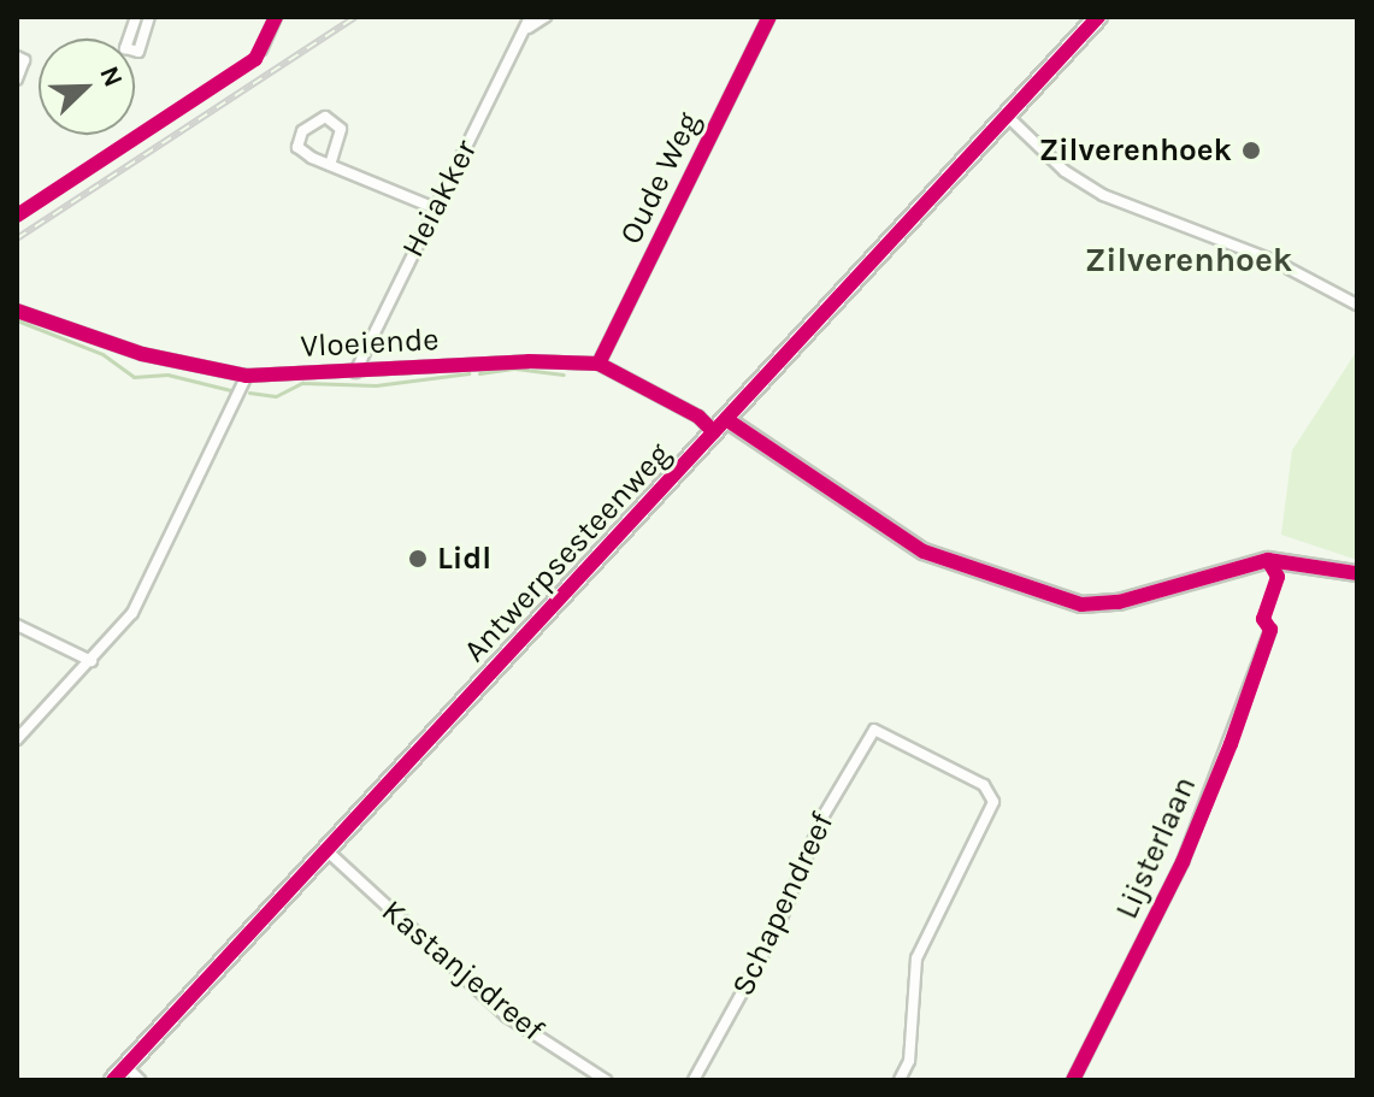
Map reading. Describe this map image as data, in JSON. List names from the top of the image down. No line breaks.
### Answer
{"streets":{"main road":["Antwerpsesteenweg"],"street":["Oude Weg","Heiakker","Vloeiende","Lijsterlaan","Schapendreef","Kastanjedreef"]},"crossings":[["Oude Weg","Vloeiende"],["Heiakker","Vloeiende"],["Vloeiende","Antwerpsesteenweg"],["Antwerpsesteenweg","Kastanjedreef"]],"districts":["Zilverenhoek"],"places":["Zilverenhoek","Lidl"],"north":"top right"}
